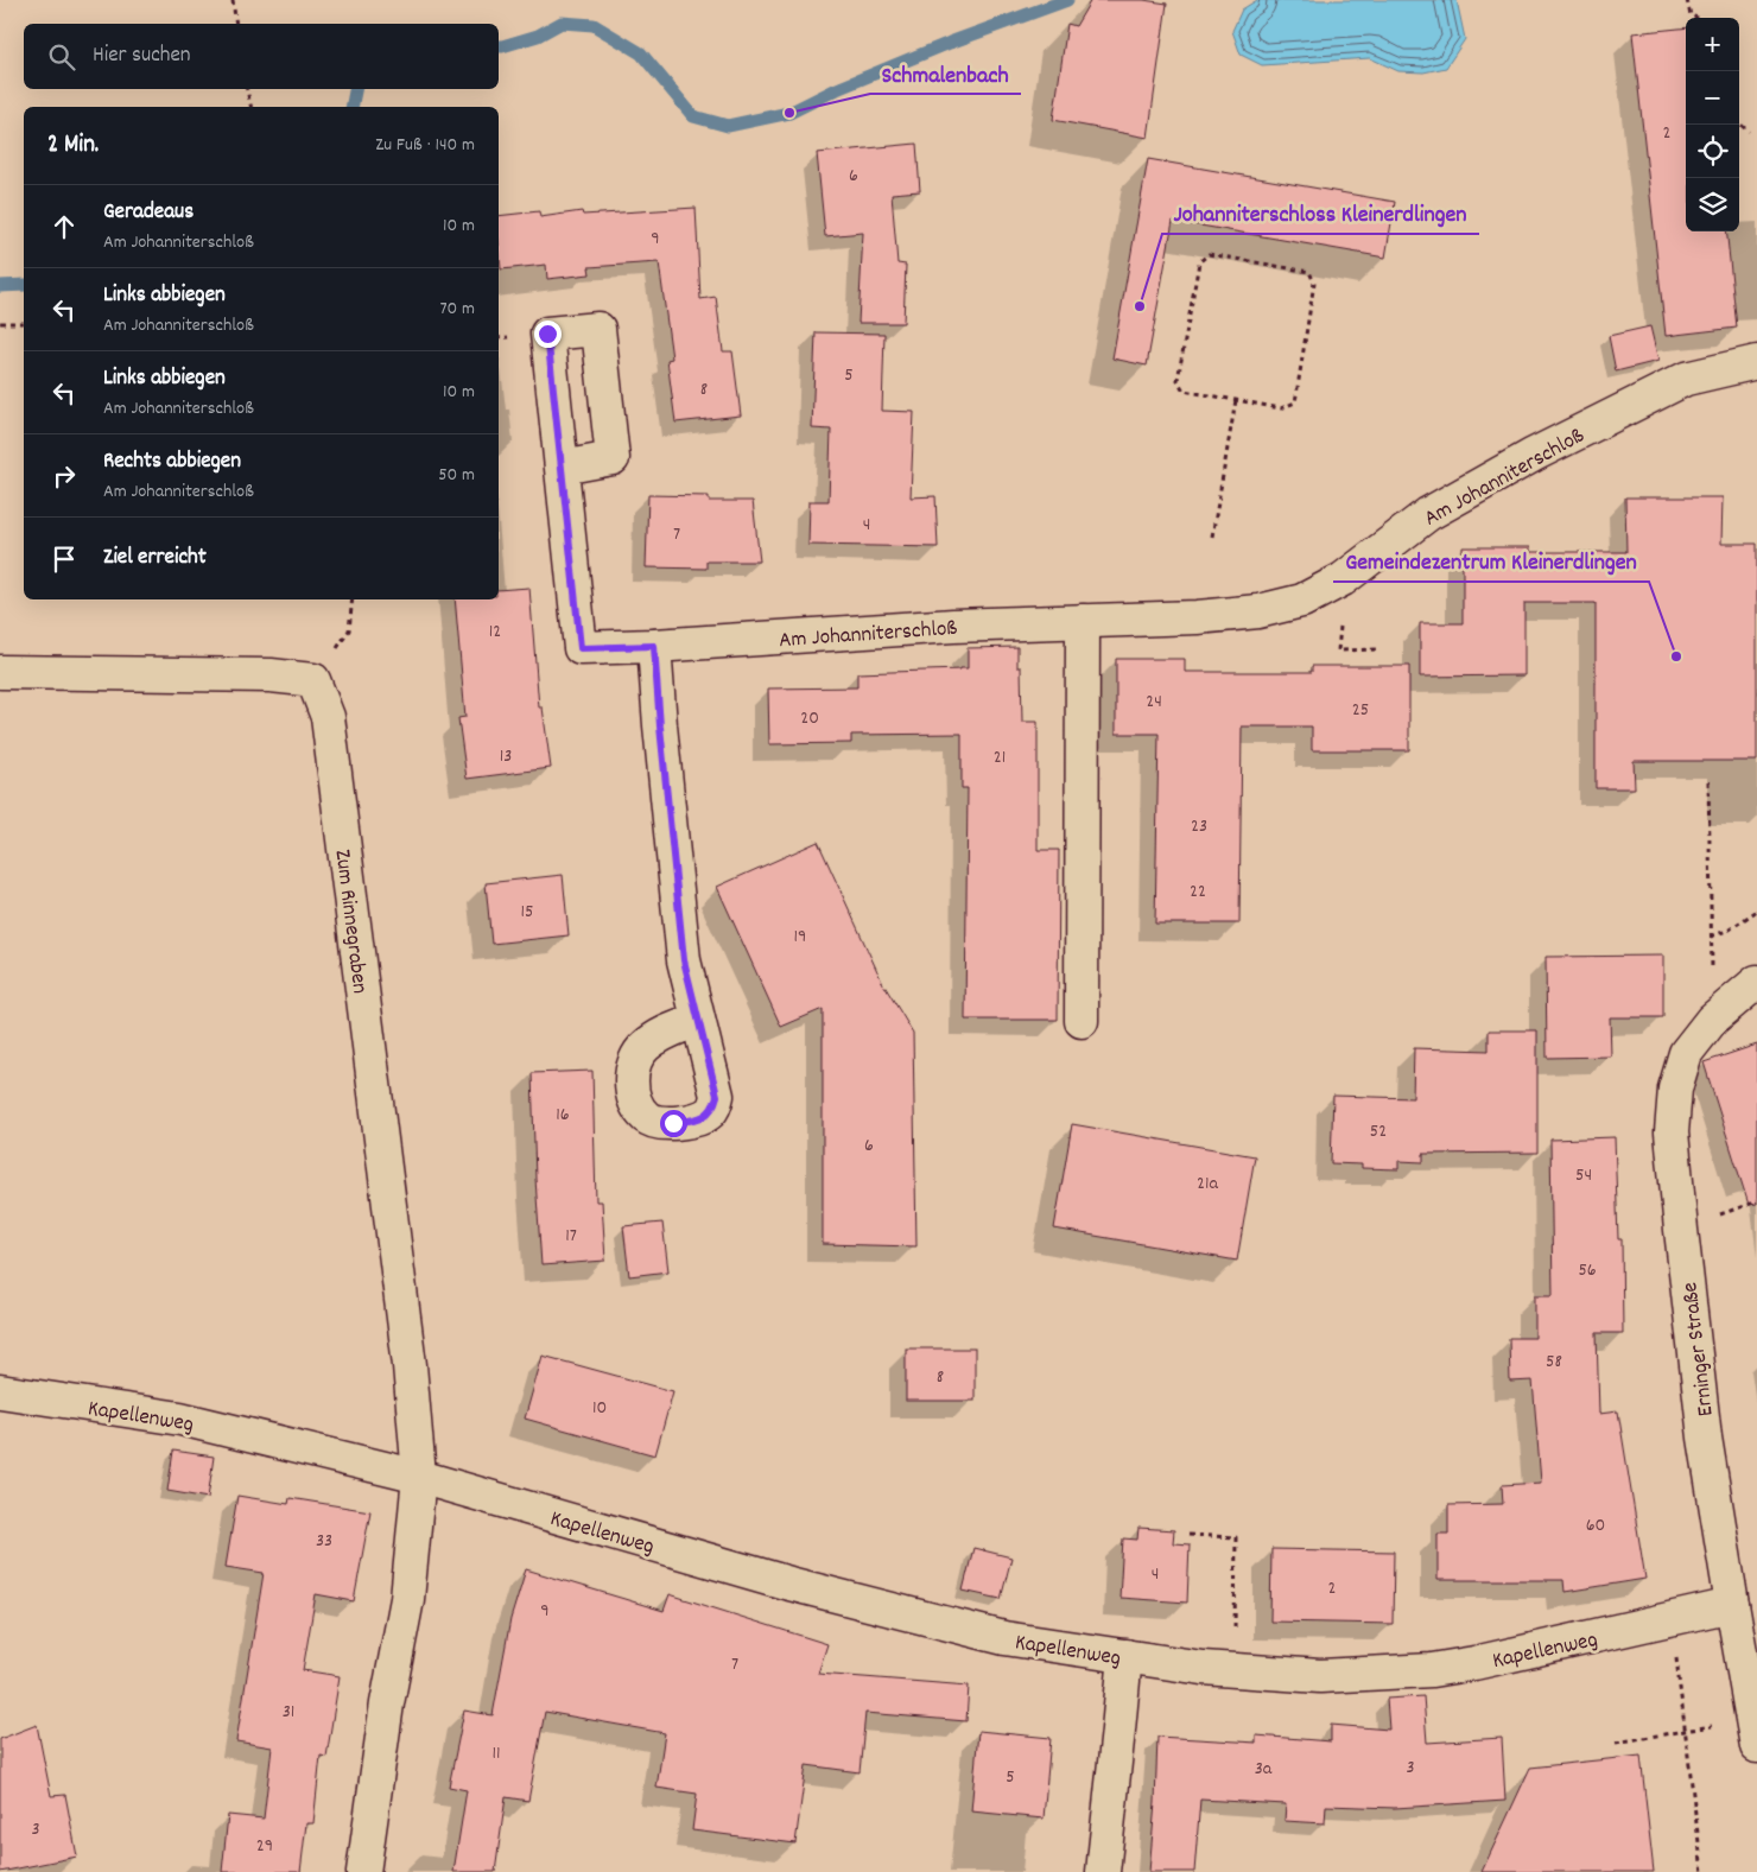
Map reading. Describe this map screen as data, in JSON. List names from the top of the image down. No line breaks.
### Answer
{"streets":{"street":["Am Johanniterschloß","Zum Rinnegraben","Erninger Straße","Kapellenweg"]},"crossings":[["Zum Rinnegraben","Kapellenweg"],["Erninger Straße","Kapellenweg"]],"places":["Schmalenbach","Johanniterschloss Kleinerdlingen","Gemeindezentrum Kleinerdlingen"],"house_numbers":["2","6","9","5","8","4","7","12","24","25","20","13","21","23","22","15","19","16","52","6","54","21a","17","56","58","8","10","60","33","4","2","9","7","31","11","3","3a","5","3","29"],"page":{"map_buttons":["+","−"],"search":"Hier suchen","heading":["2 Min.","Zu Fuß · 140 m"],"list":[["Geradeaus","Am Johanniterschloß","10 m"],["Links abbiegen","Am Johanniterschloß","70 m"],["Links abbiegen","Am Johanniterschloß","10 m"],["Rechts abbiegen","Am Johanniterschloß","50 m"],"Ziel erreicht"]}}
